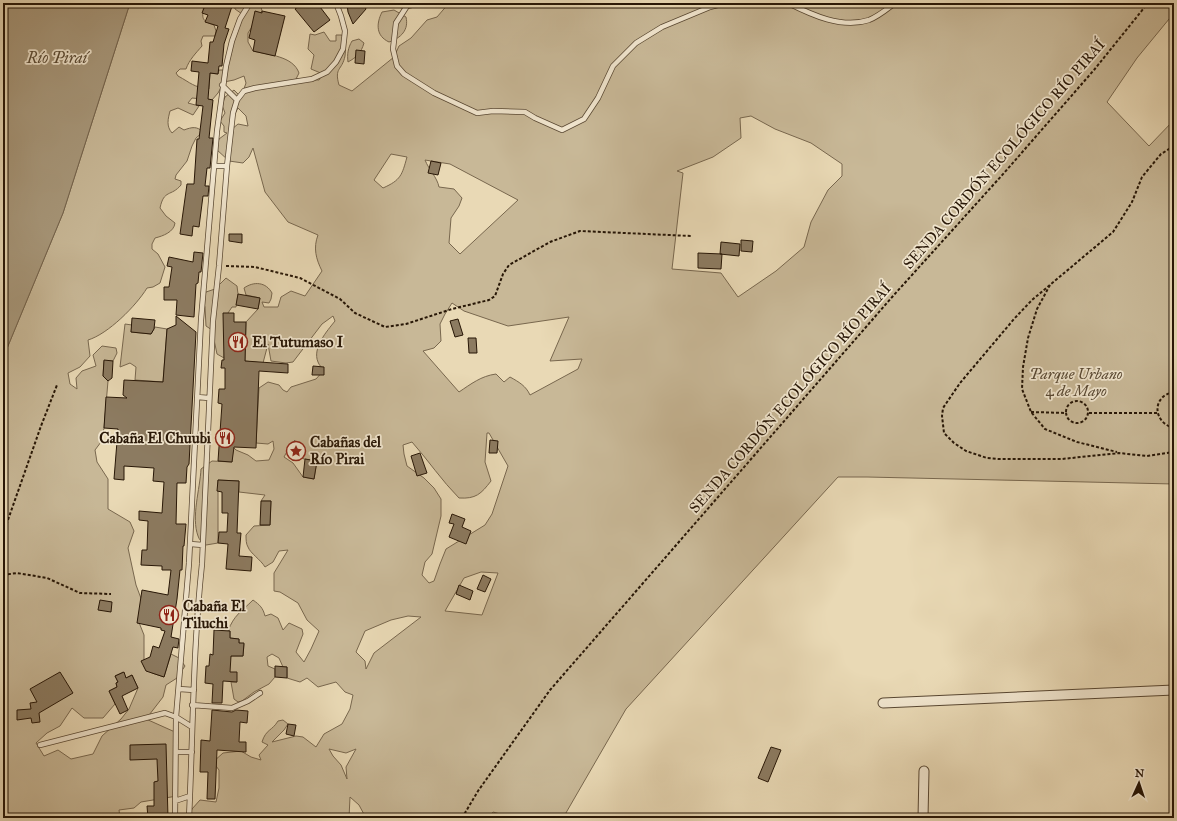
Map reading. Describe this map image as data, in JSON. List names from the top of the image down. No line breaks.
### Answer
{"streets":{"path":["SENDA CORDÓN ECOLÓGICO RÍO PIRAÍ"]},"water":["Río Piraí"],"parks":["Parque Urbano 4 de Mayo"],"places":{"restaurant":["El Tutumaso I","Cabaña El Chuubi","Cabaña El Tiluchi"],"place":["Cabañas del Río Pirai"]},"north":"top"}
